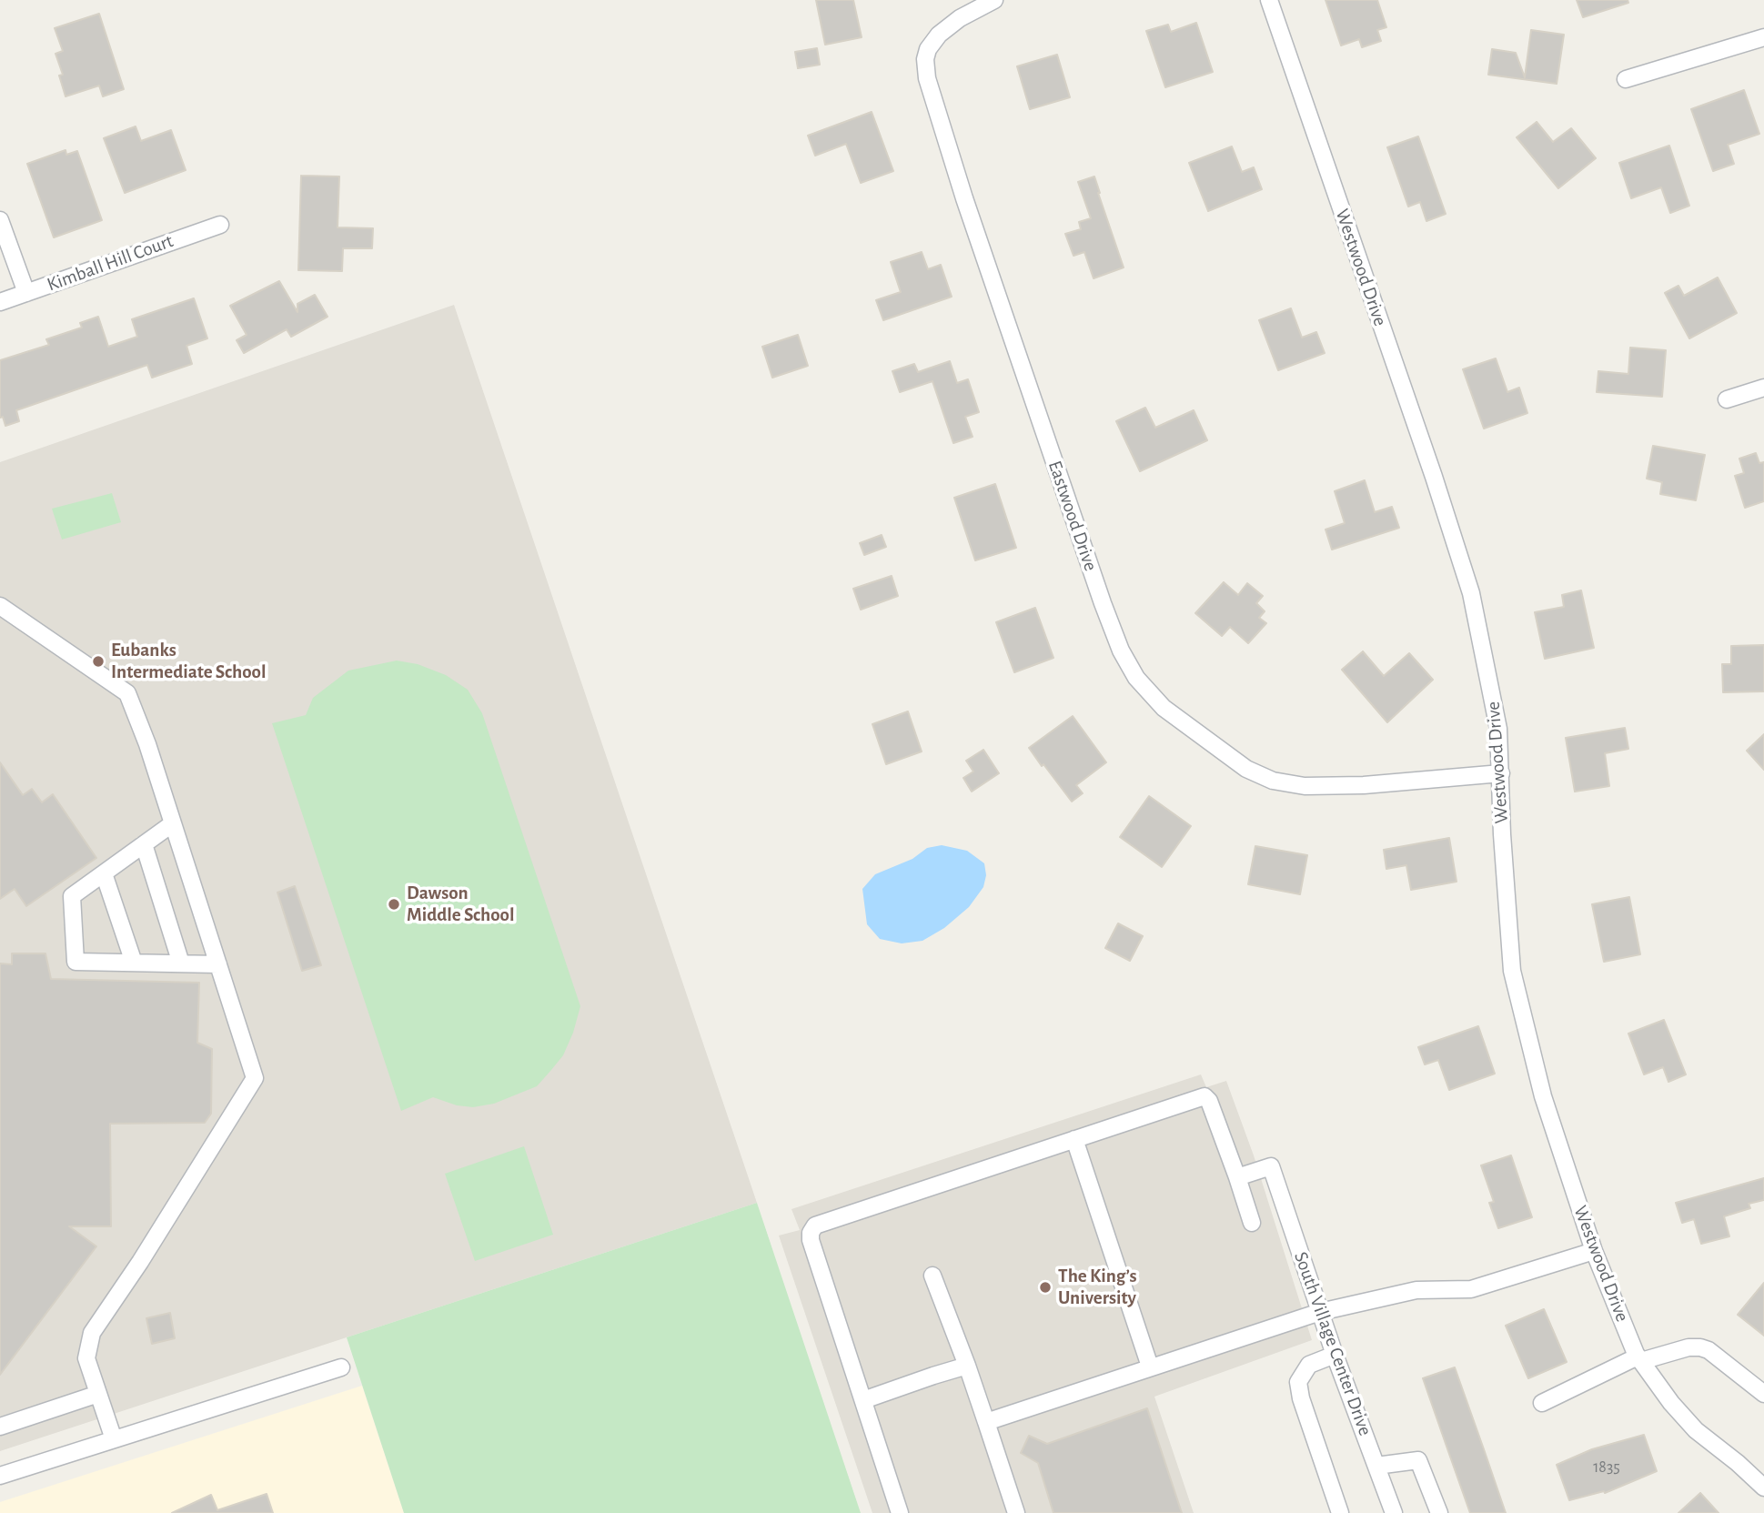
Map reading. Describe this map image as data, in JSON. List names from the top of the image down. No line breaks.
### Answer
{"streets":{"street":["Kimball Hill Court","Westwood Drive","Eastwood Drive","South Village Center Drive"]},"crossings":[["Westwood Drive","Eastwood Drive"]],"places":["Eubanks Intermediate School","Dawson Middle School","The King’s University"],"house_numbers":["1835"]}
